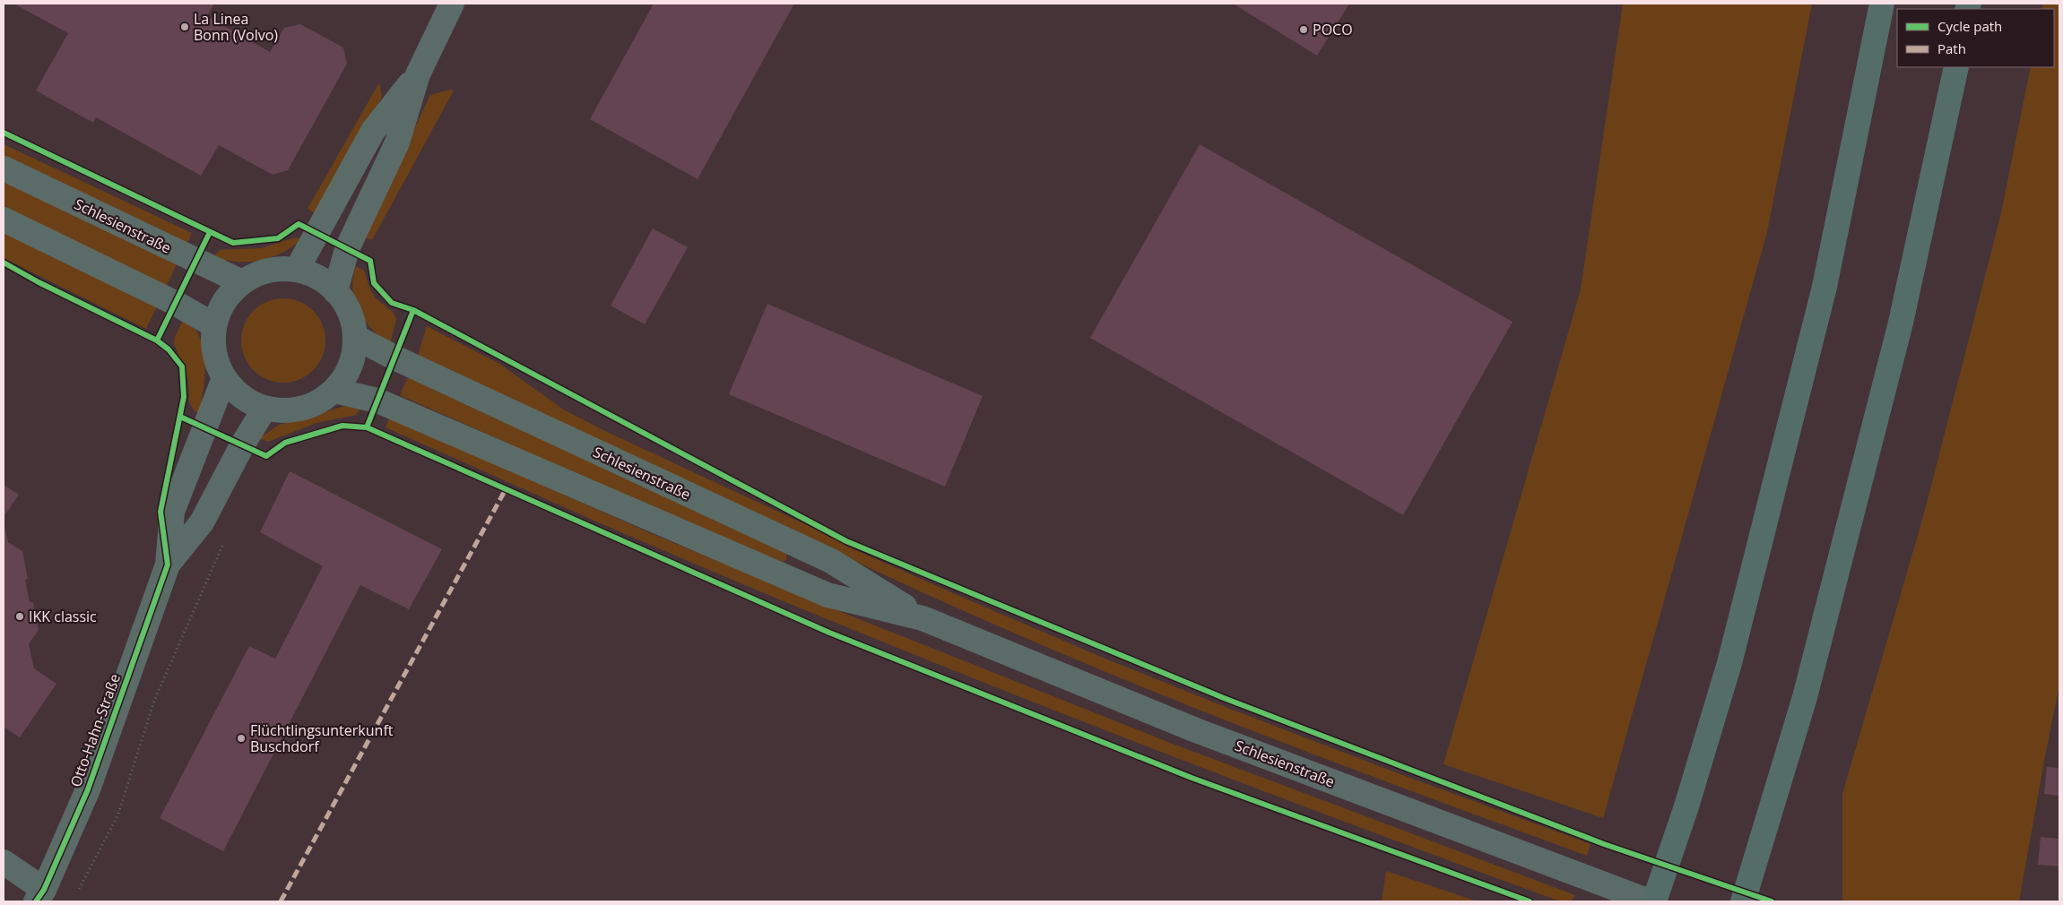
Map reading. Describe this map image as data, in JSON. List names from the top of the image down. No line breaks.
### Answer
{"streets":{"street":["Schlesienstraße","Otto-Hahn-Straße"]},"crossings":[["Schlesienstraße","Otto-Hahn-Straße"]],"places":["La Linea Bonn (Volvo)","POCO","IKK classic","Flüchtlingsunterkunft Buschdorf"],"legend":["Cycle path","Path"]}
